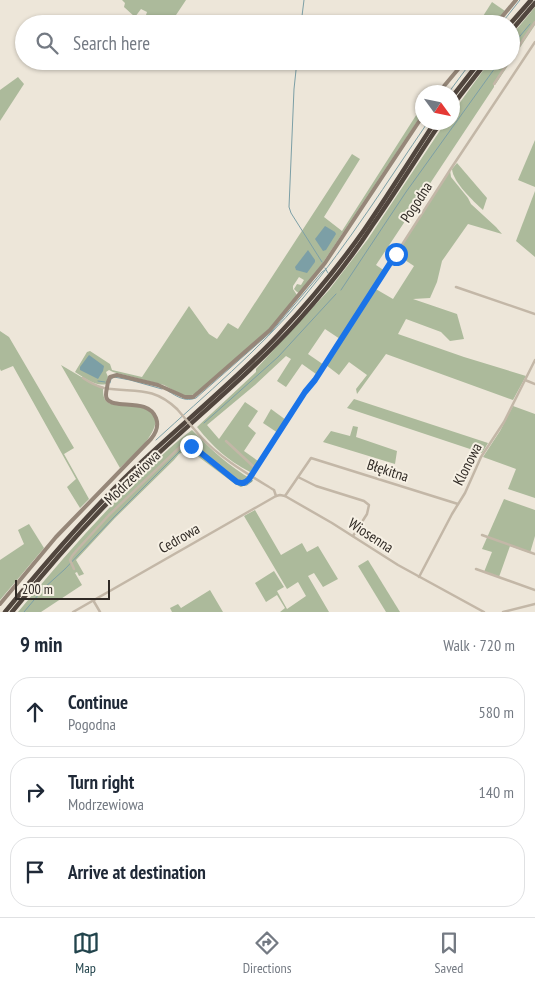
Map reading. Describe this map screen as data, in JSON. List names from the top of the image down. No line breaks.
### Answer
{"streets":{"street":["Pogodna","Klonowa","Błękitna","Modrzewiowa","Wiosenna","Cedrowa"]},"crossings":[["Pogodna","Modrzewiowa"],["Klonowa","Błękitna"],["Klonowa","Wiosenna"]],"scale_bar":"200 m","north":"bottom right","page":{"search":"Search here","scale":"200 m","heading":["9 min","Walk · 720 m"],"list":[["Continue","Pogodna","580 m"],["Turn right","Modrzewiowa","140 m"],"Arrive at destination"],"nav":["Map","Directions","Saved"]}}
